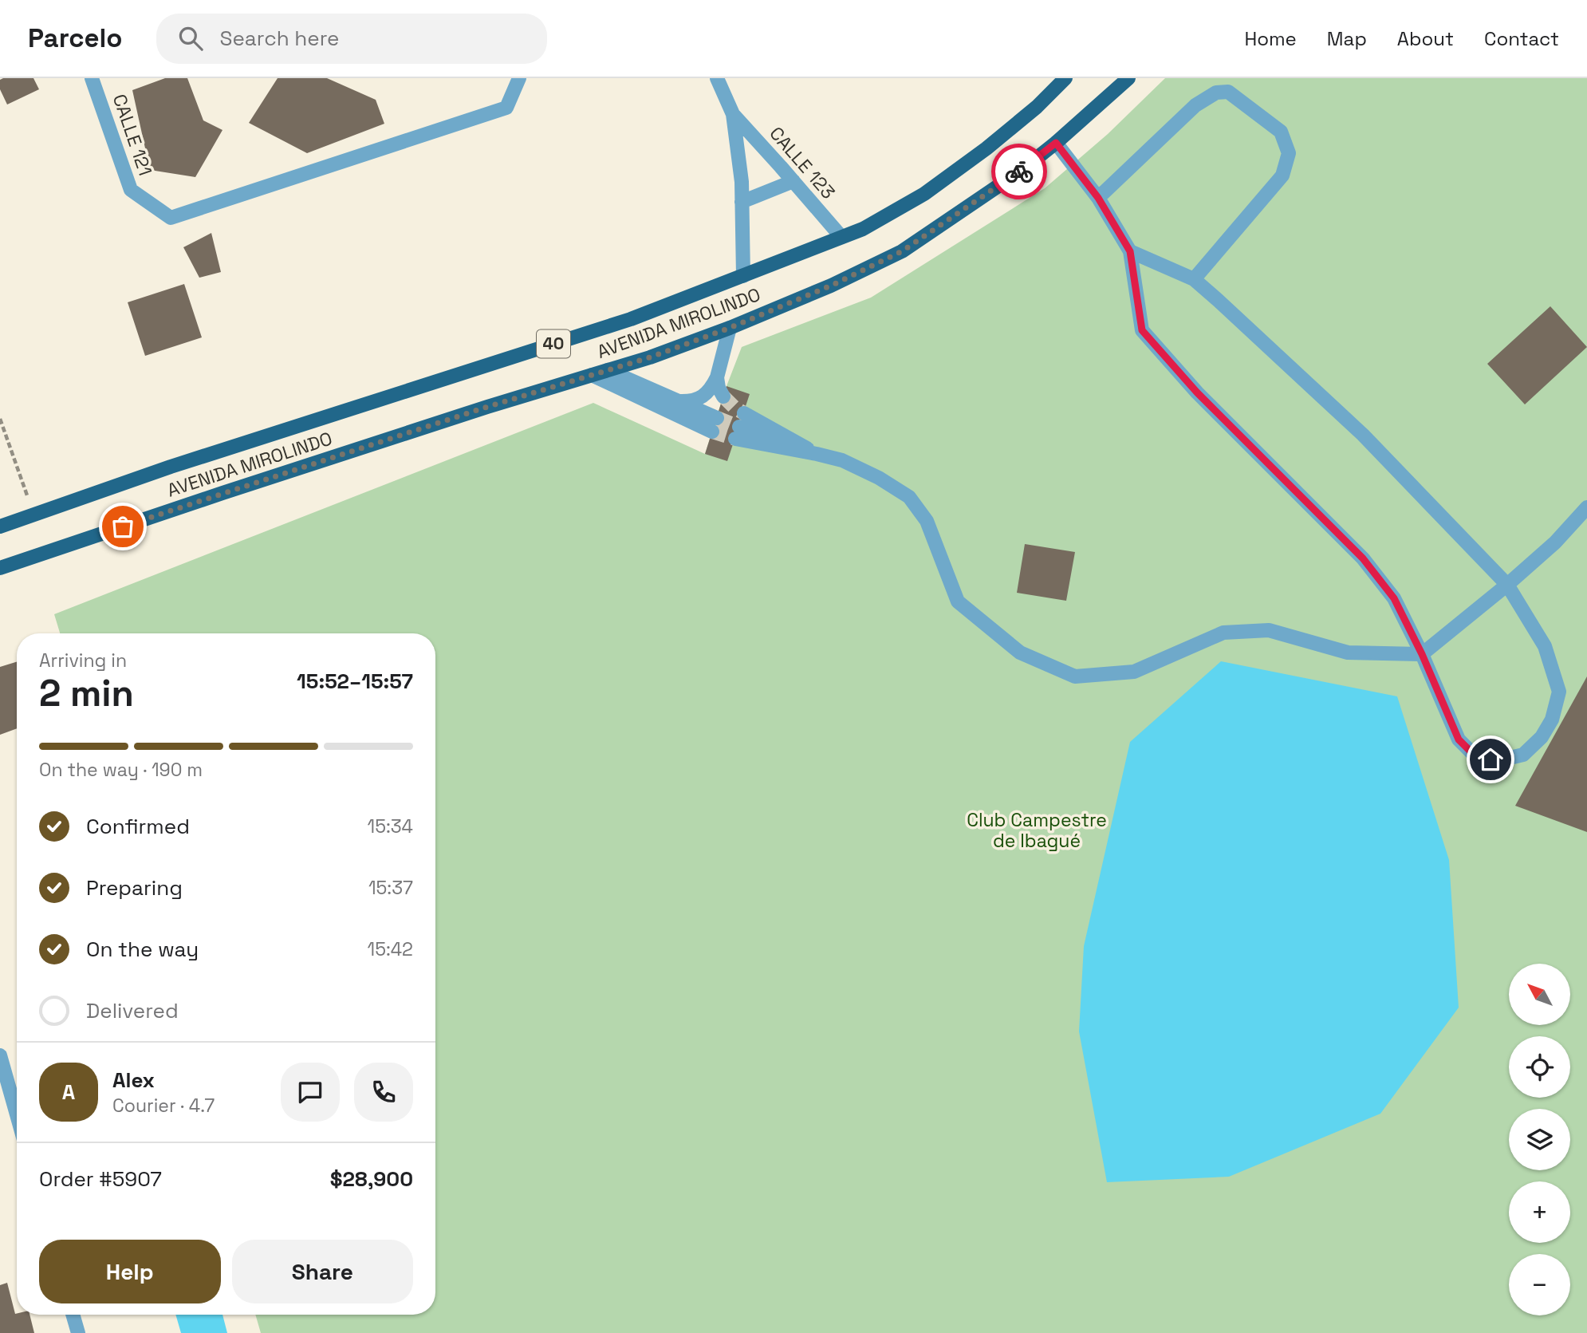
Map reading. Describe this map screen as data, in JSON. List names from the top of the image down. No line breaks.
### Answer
{"streets":{"main road":["AVENIDA MIROLINDO","40"],"street":["CALLE 121","CALLE 123"]},"crossings":[["CALLE 123","AVENIDA MIROLINDO"]],"parks":["Club Campestre de Ibagué"],"north":"top left","page":{"header":"Parcelo","search":"Search here","nav":["Home","Map","About","Contact"],"heading":["2 min","Arriving in","15:52–15:57"],"panel":["Alex","Courier · 4.7","Order #5907","$28,900"],"bar":"On the way · 190 m","list":[["Confirmed","15:34"],["Preparing","15:37"],["On the way","15:42"],"Delivered"],"map_buttons":["+","−"],"round":"A","buttons":["Help","Share"]}}
